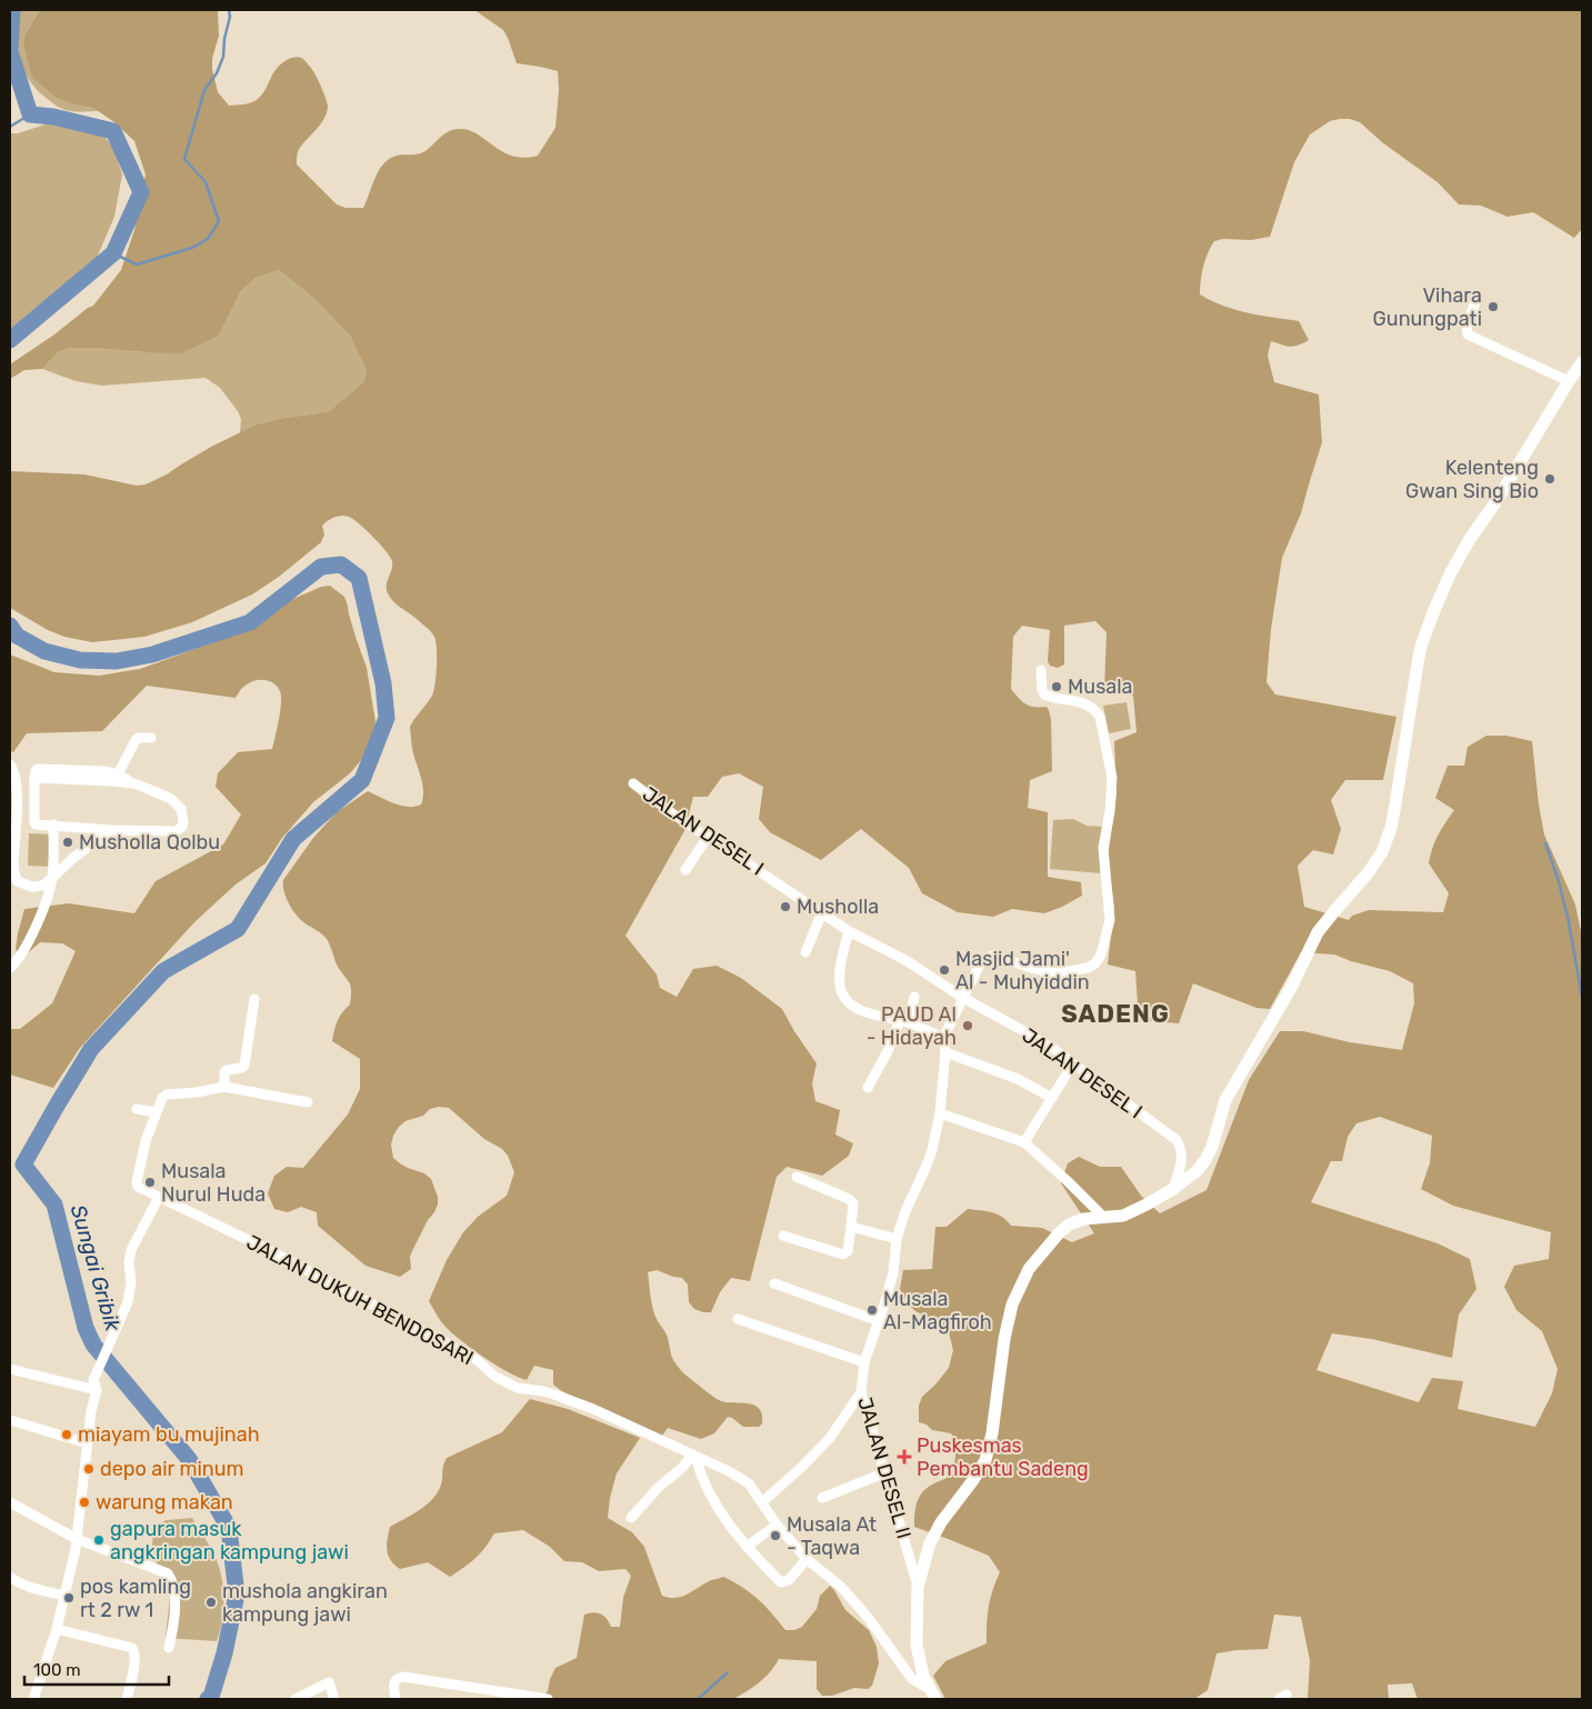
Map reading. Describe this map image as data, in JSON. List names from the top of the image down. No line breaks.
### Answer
{"streets":{"street":["JALAN DESEL I","JALAN DUKUH BENDOSARI","JALAN DESEL II"]},"districts":["SADENG"],"water":["Sungai Gribik"],"places":{"other":["Vihara Gunungpati","Kelenteng Gwan Sing Bio","Musala","Musholla Qolbu","Musholla","Masjid Jami' Al - Muhyiddin","PAUD Al - Hidayah","Musala Nurul Huda","Musala Al-Magfiroh","miayam bu mujinah","depo air minum","warung makan","Musala At - Taqwa","gapura masuk angkringan kampung jawi","pos kamling rt 2 rw 1","mushola angkiran kampung jawi"],"health":["Puskesmas Pembantu Sadeng"]},"scale_bar":"100 m"}
